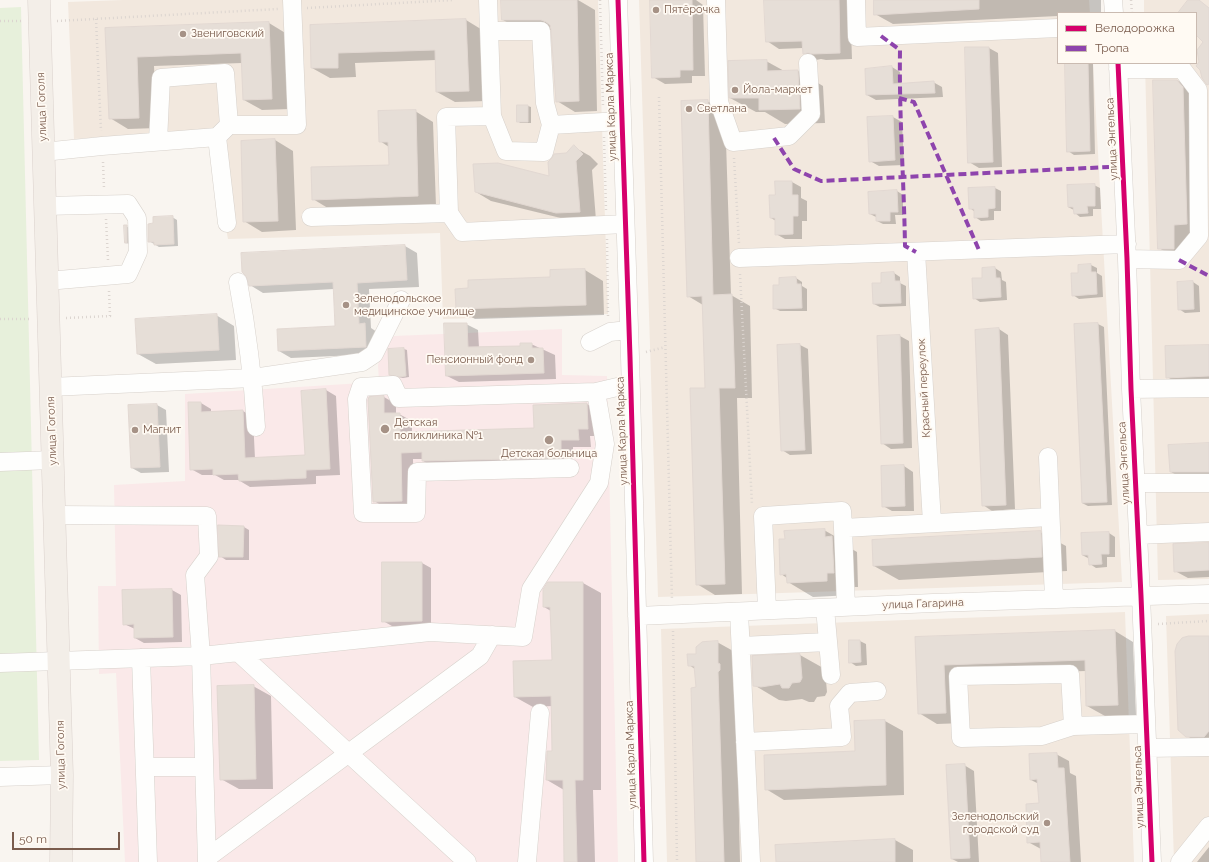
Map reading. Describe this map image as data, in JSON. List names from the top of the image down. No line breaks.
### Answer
{"streets":{"main road":["улица Гоголя"],"street":["улица Карла Маркса","улица Энгельса","Красный переулок","улица Гагарина"]},"crossings":[["улица Карла Маркса","улица Гагарина"],["улица Энгельса","улица Гагарина"]],"places":["Пятёрочка","Звениговский","Йола-маркет","Светлана","Зеленодольское медицинское училище","Пенсионный фонд","Детская поликлиника №1","Магнит","Детская больница","Зеленодольский городской суд"],"legend":["Велодорожка","Тропа"],"scale_bar":"50 m"}
